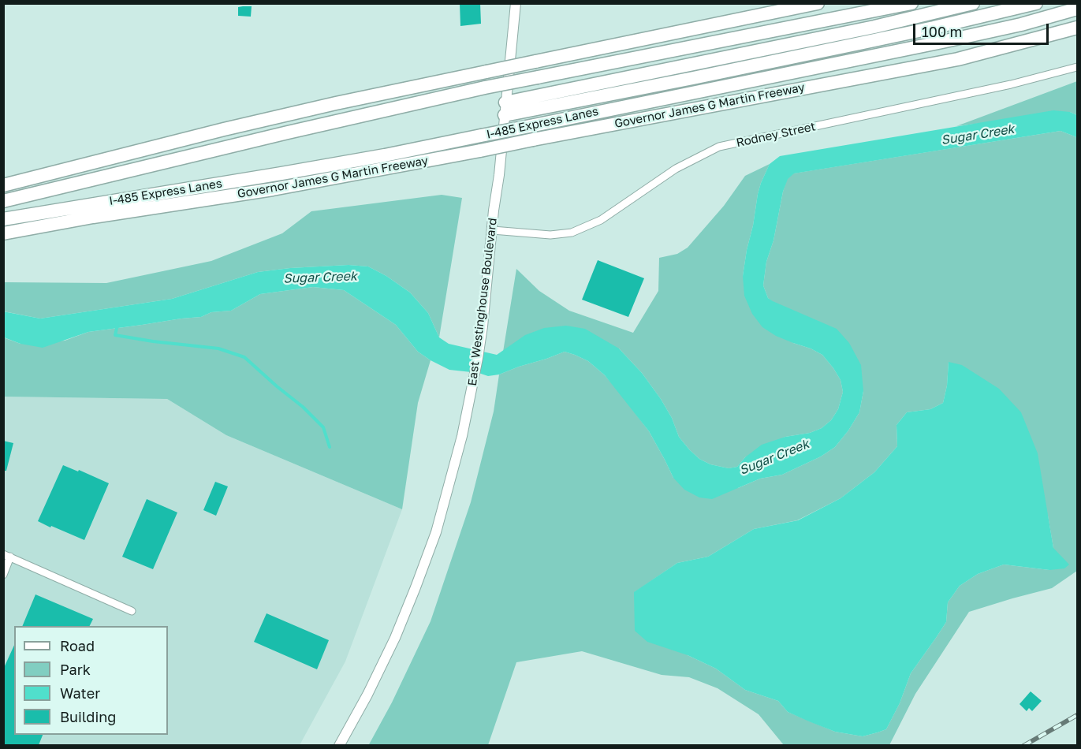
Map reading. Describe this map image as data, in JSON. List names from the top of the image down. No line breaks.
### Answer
{"streets":{"highway":["Governor James G Martin Freeway","I-485 Express Lanes"],"main road":["East Westinghouse Boulevard"],"street":["Rodney Street"]},"crossings":[["Rodney Street","East Westinghouse Boulevard"]],"water":["Sugar Creek"],"legend":["Road","Park","Water","Building"],"scale_bar":"100 m"}
